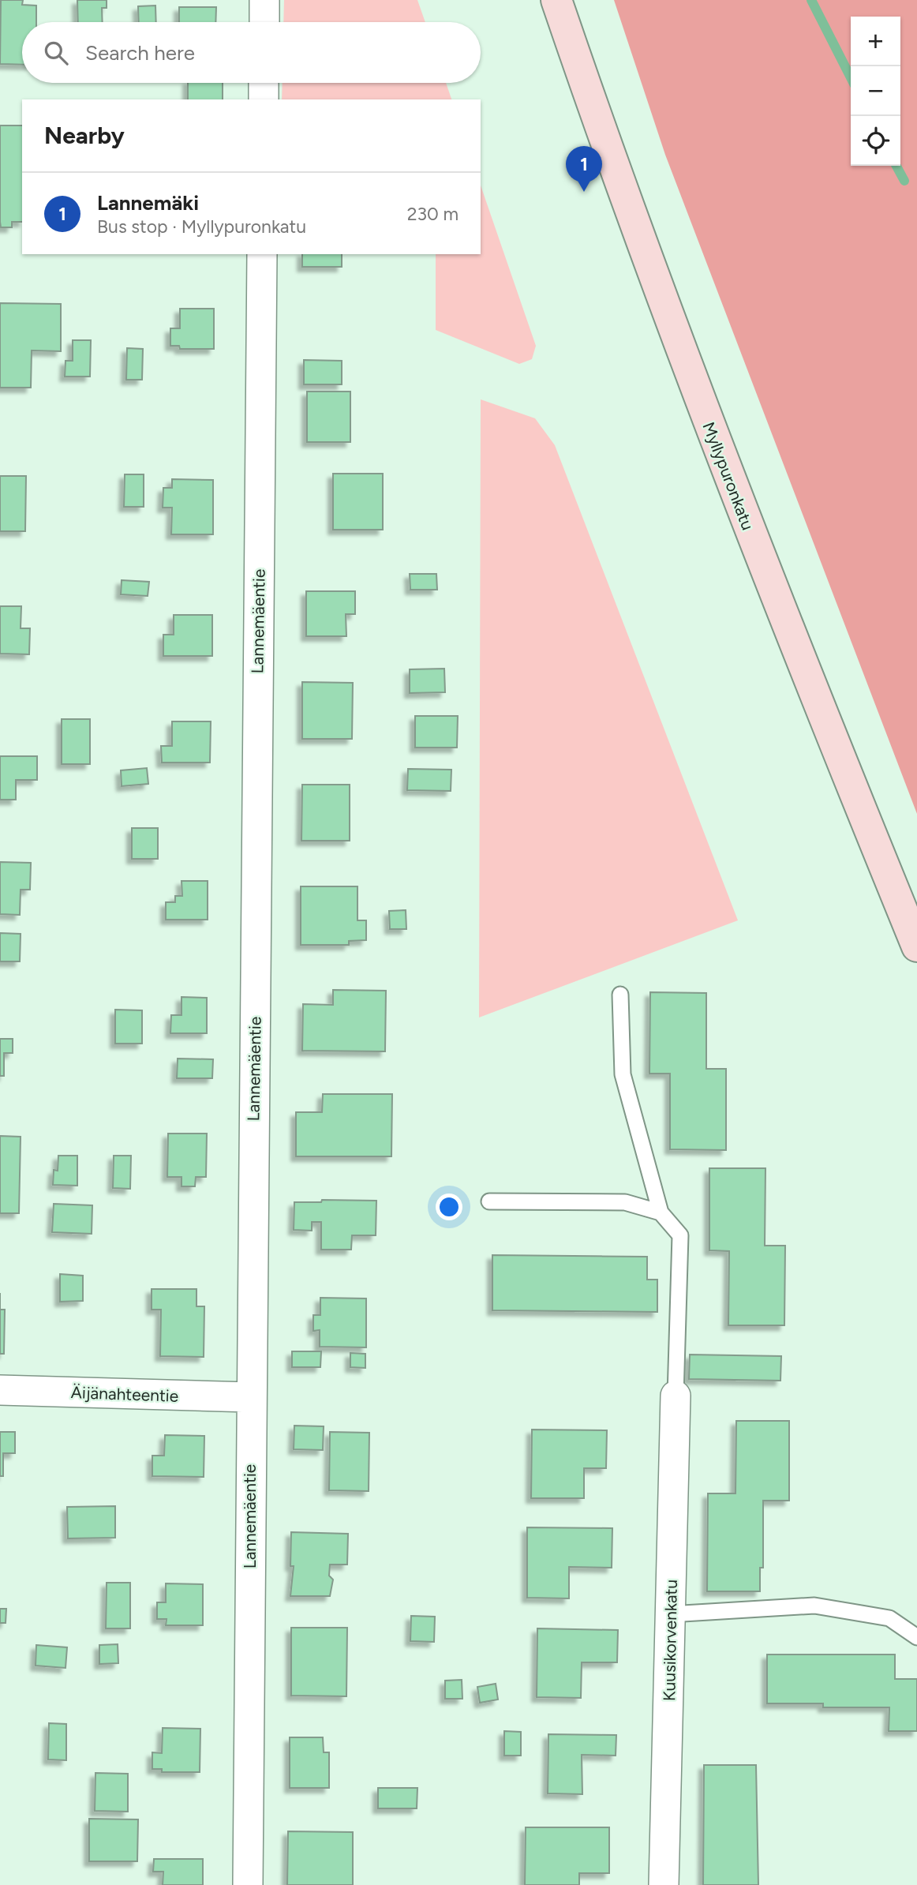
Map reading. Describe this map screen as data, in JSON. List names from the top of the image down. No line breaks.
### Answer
{"streets":{"main road":["Myllypuronkatu"],"street":["Lannemäentie","Äijänahteentie","Kuusikorvenkatu"]},"crossings":[["Lannemäentie","Äijänahteentie"]],"page":{"map_buttons":["+","−"],"search":"Search here","heading":"Nearby","pins":"1","list":[{"mark":"1","name":"Lannemäki","note":"Bus stop · Myllypuronkatu","value":"230 m"}]}}
